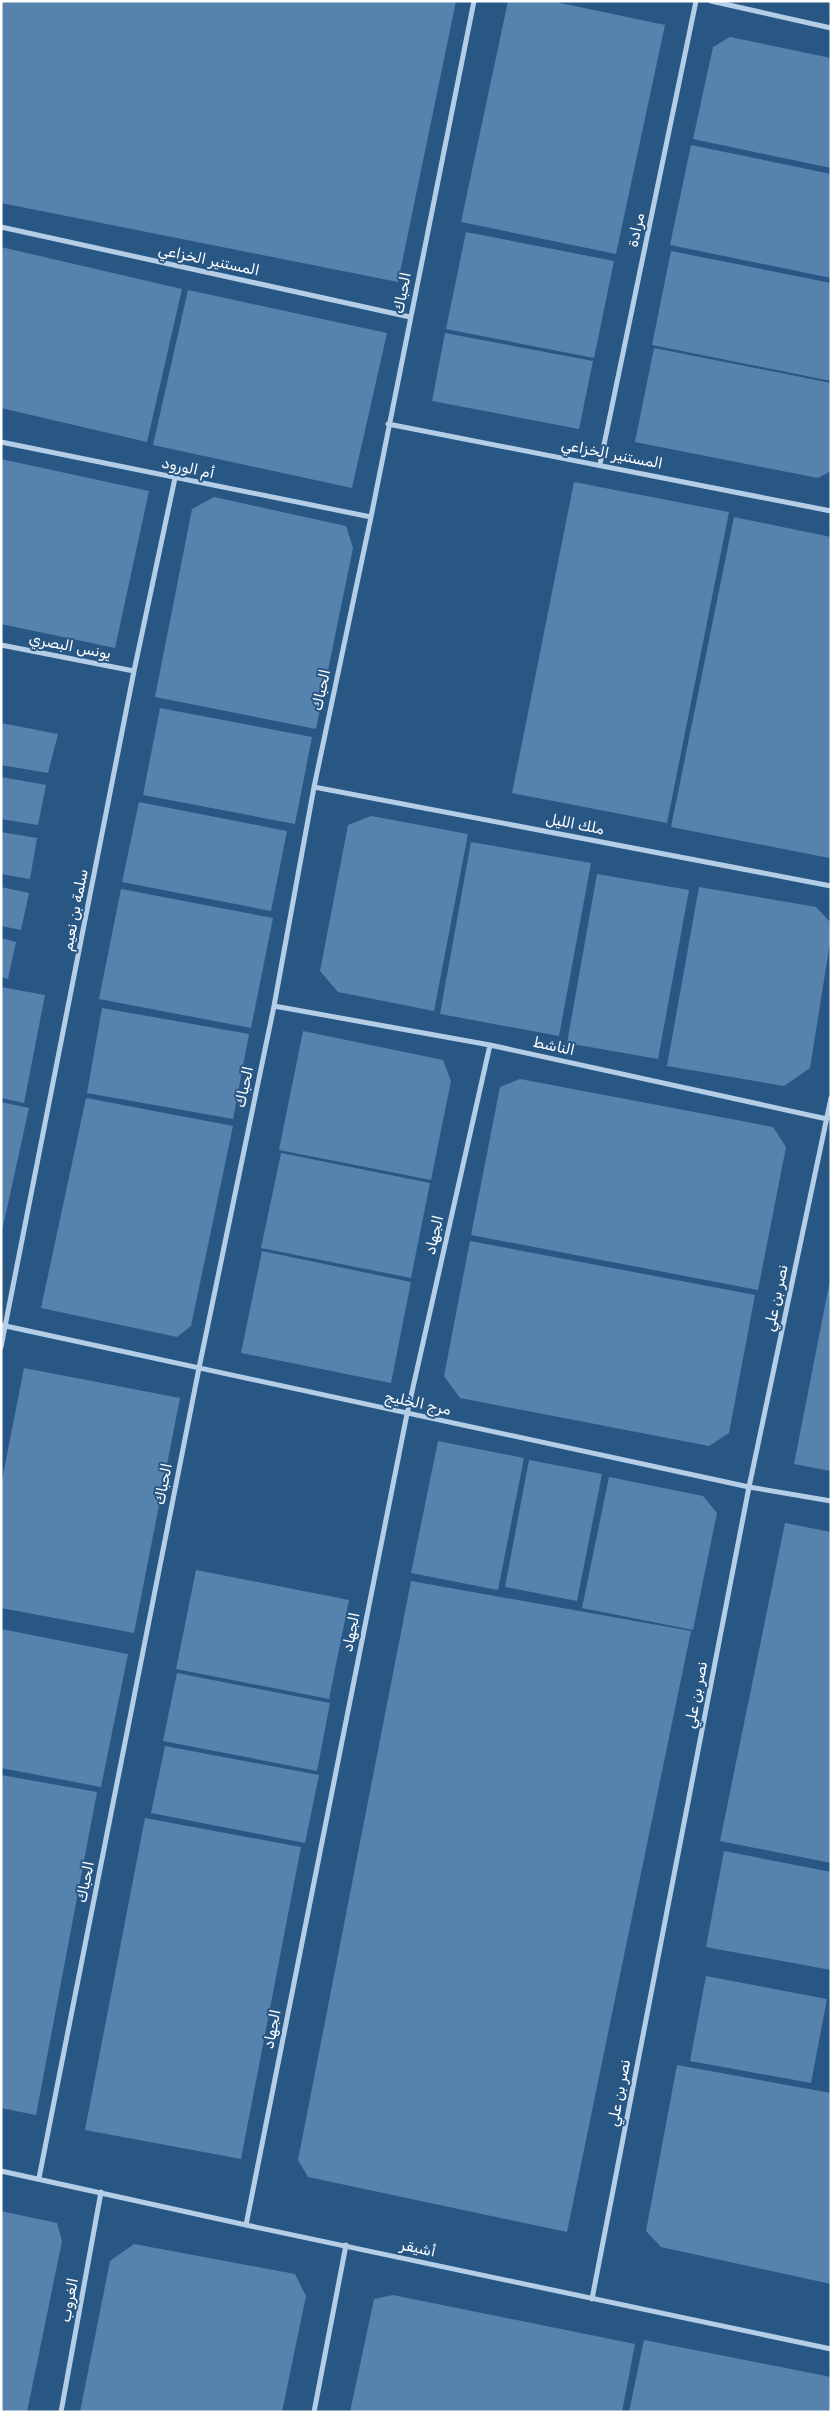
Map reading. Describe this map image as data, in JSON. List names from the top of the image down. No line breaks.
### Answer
{"streets":{"street":["مرادة","المستنير الخزاعي","الحباك","أم الورود","يونس البصري","ملك الليل","سلمة بن نعيم","الناشط","الجهاد","نصر بن علي","مرج الخليج","أشيقر","الغروب"]},"crossings":[["مرادة","المستنير الخزاعي"],["المستنير الخزاعي","الحباك"],["الحباك","أم الورود"],["الحباك","ملك الليل"],["الحباك","الناشط"],["الحباك","مرج الخليج"],["الحباك","أشيقر"],["أم الورود","سلمة بن نعيم"],["يونس البصري","سلمة بن نعيم"],["سلمة بن نعيم","مرج الخليج"],["الناشط","الجهاد"],["الناشط","نصر بن علي"],["الجهاد","مرج الخليج"],["الجهاد","أشيقر"],["نصر بن علي","مرج الخليج"],["نصر بن علي","أشيقر"],["أشيقر","الغروب"]]}
